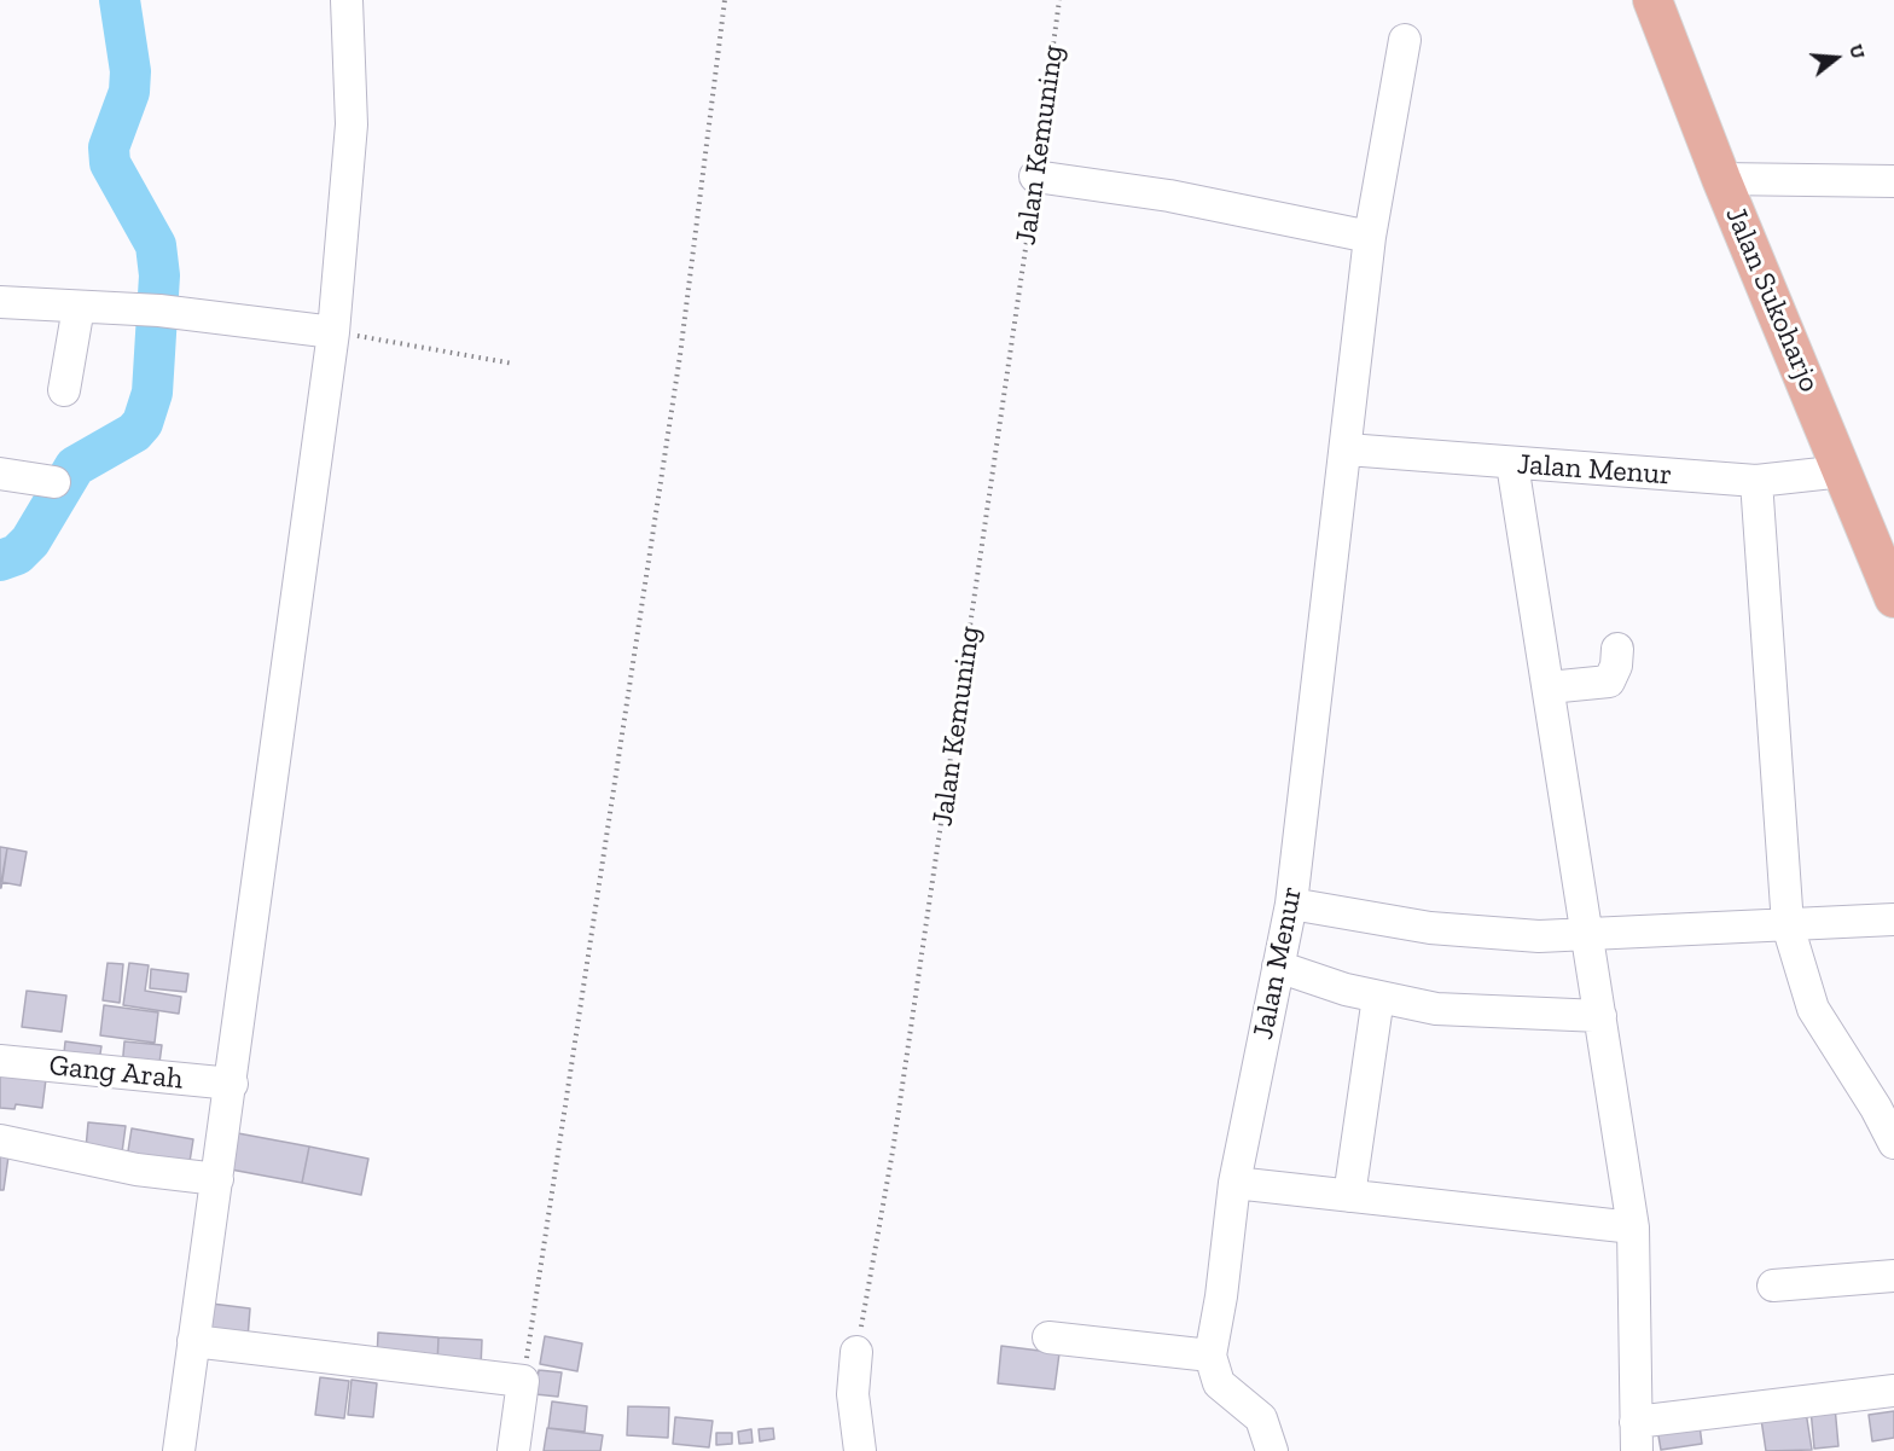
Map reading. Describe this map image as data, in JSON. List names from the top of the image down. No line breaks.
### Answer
{"streets":{"main road":["Jalan Sukoharjo"],"street":["Jalan Menur","Gang Arah"],"path":["Jalan Kemuning"]},"crossings":[["Jalan Sukoharjo","Jalan Menur"]],"north":"right"}
